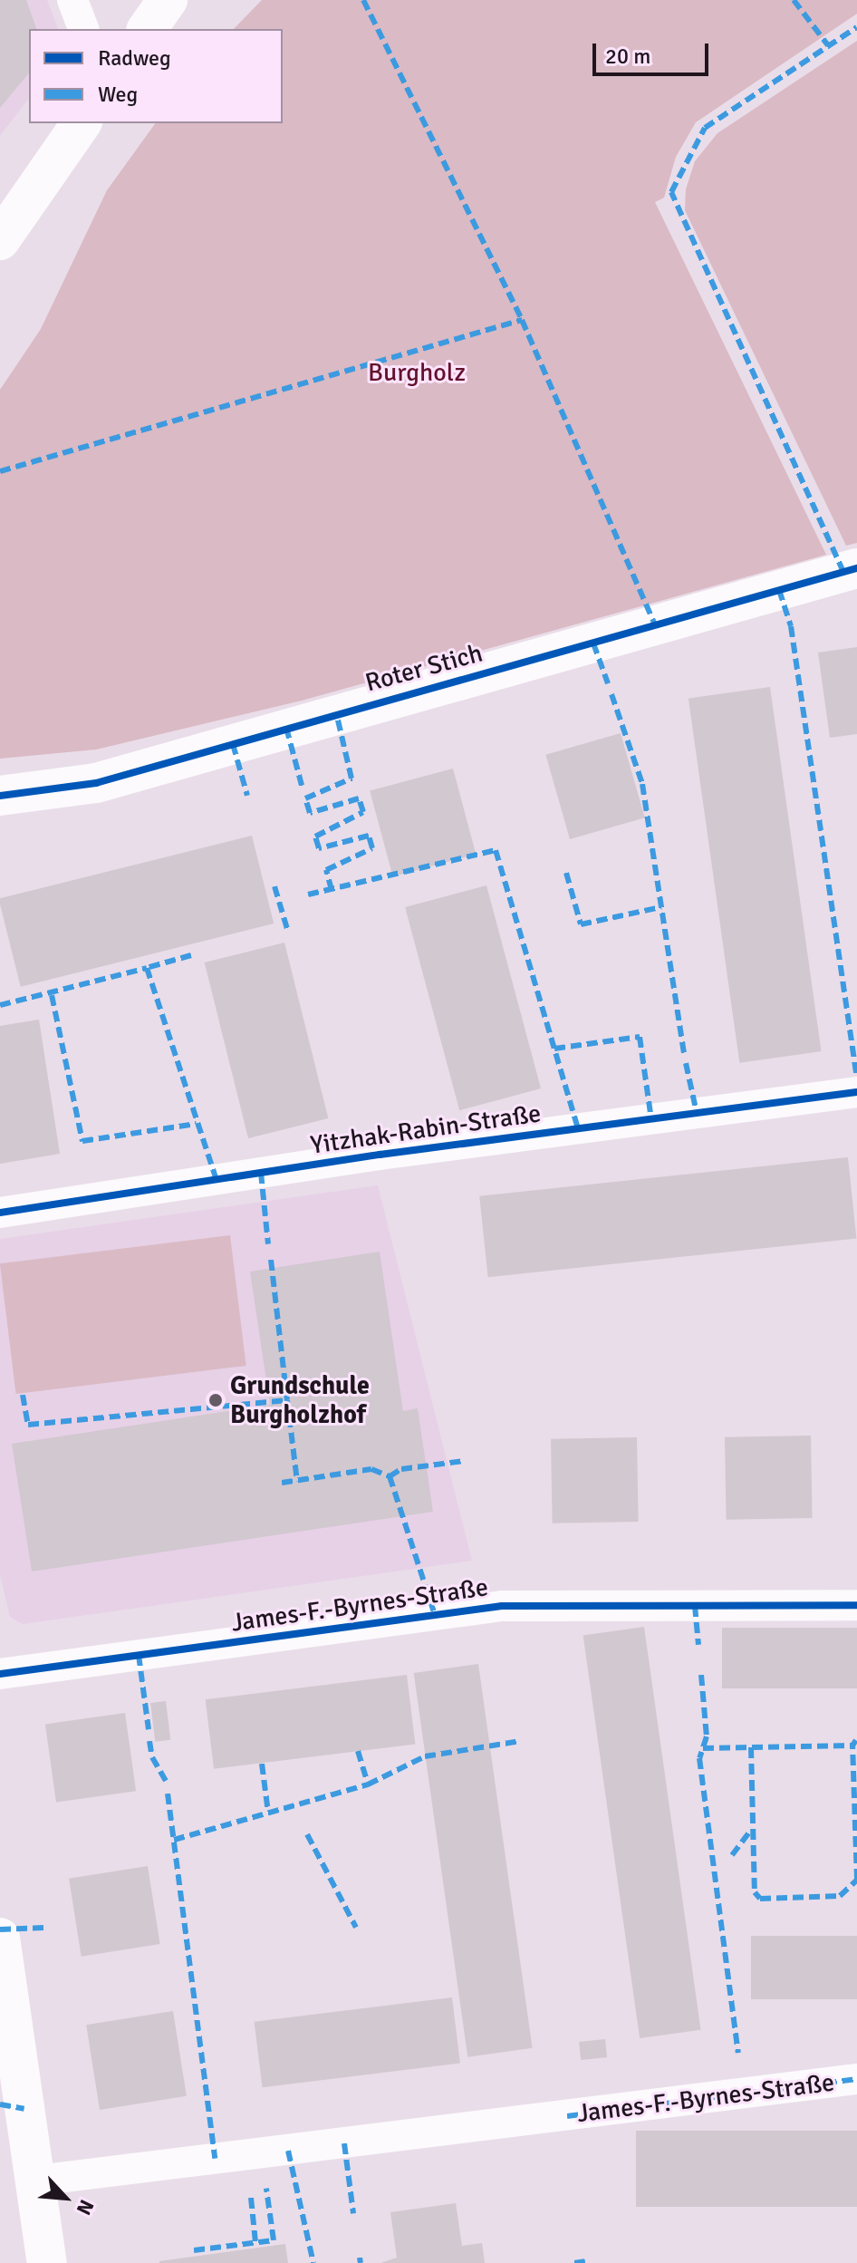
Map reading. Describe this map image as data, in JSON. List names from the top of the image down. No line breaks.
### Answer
{"streets":{"street":["Roter Stich","Yitzhak-Rabin-Straße","James-F.-Byrnes-Straße"]},"parks":["Burgholz"],"places":["Grundschule Burgholzhof"],"legend":["Radweg","Weg"],"scale_bar":"20 m","north":"bottom right"}
